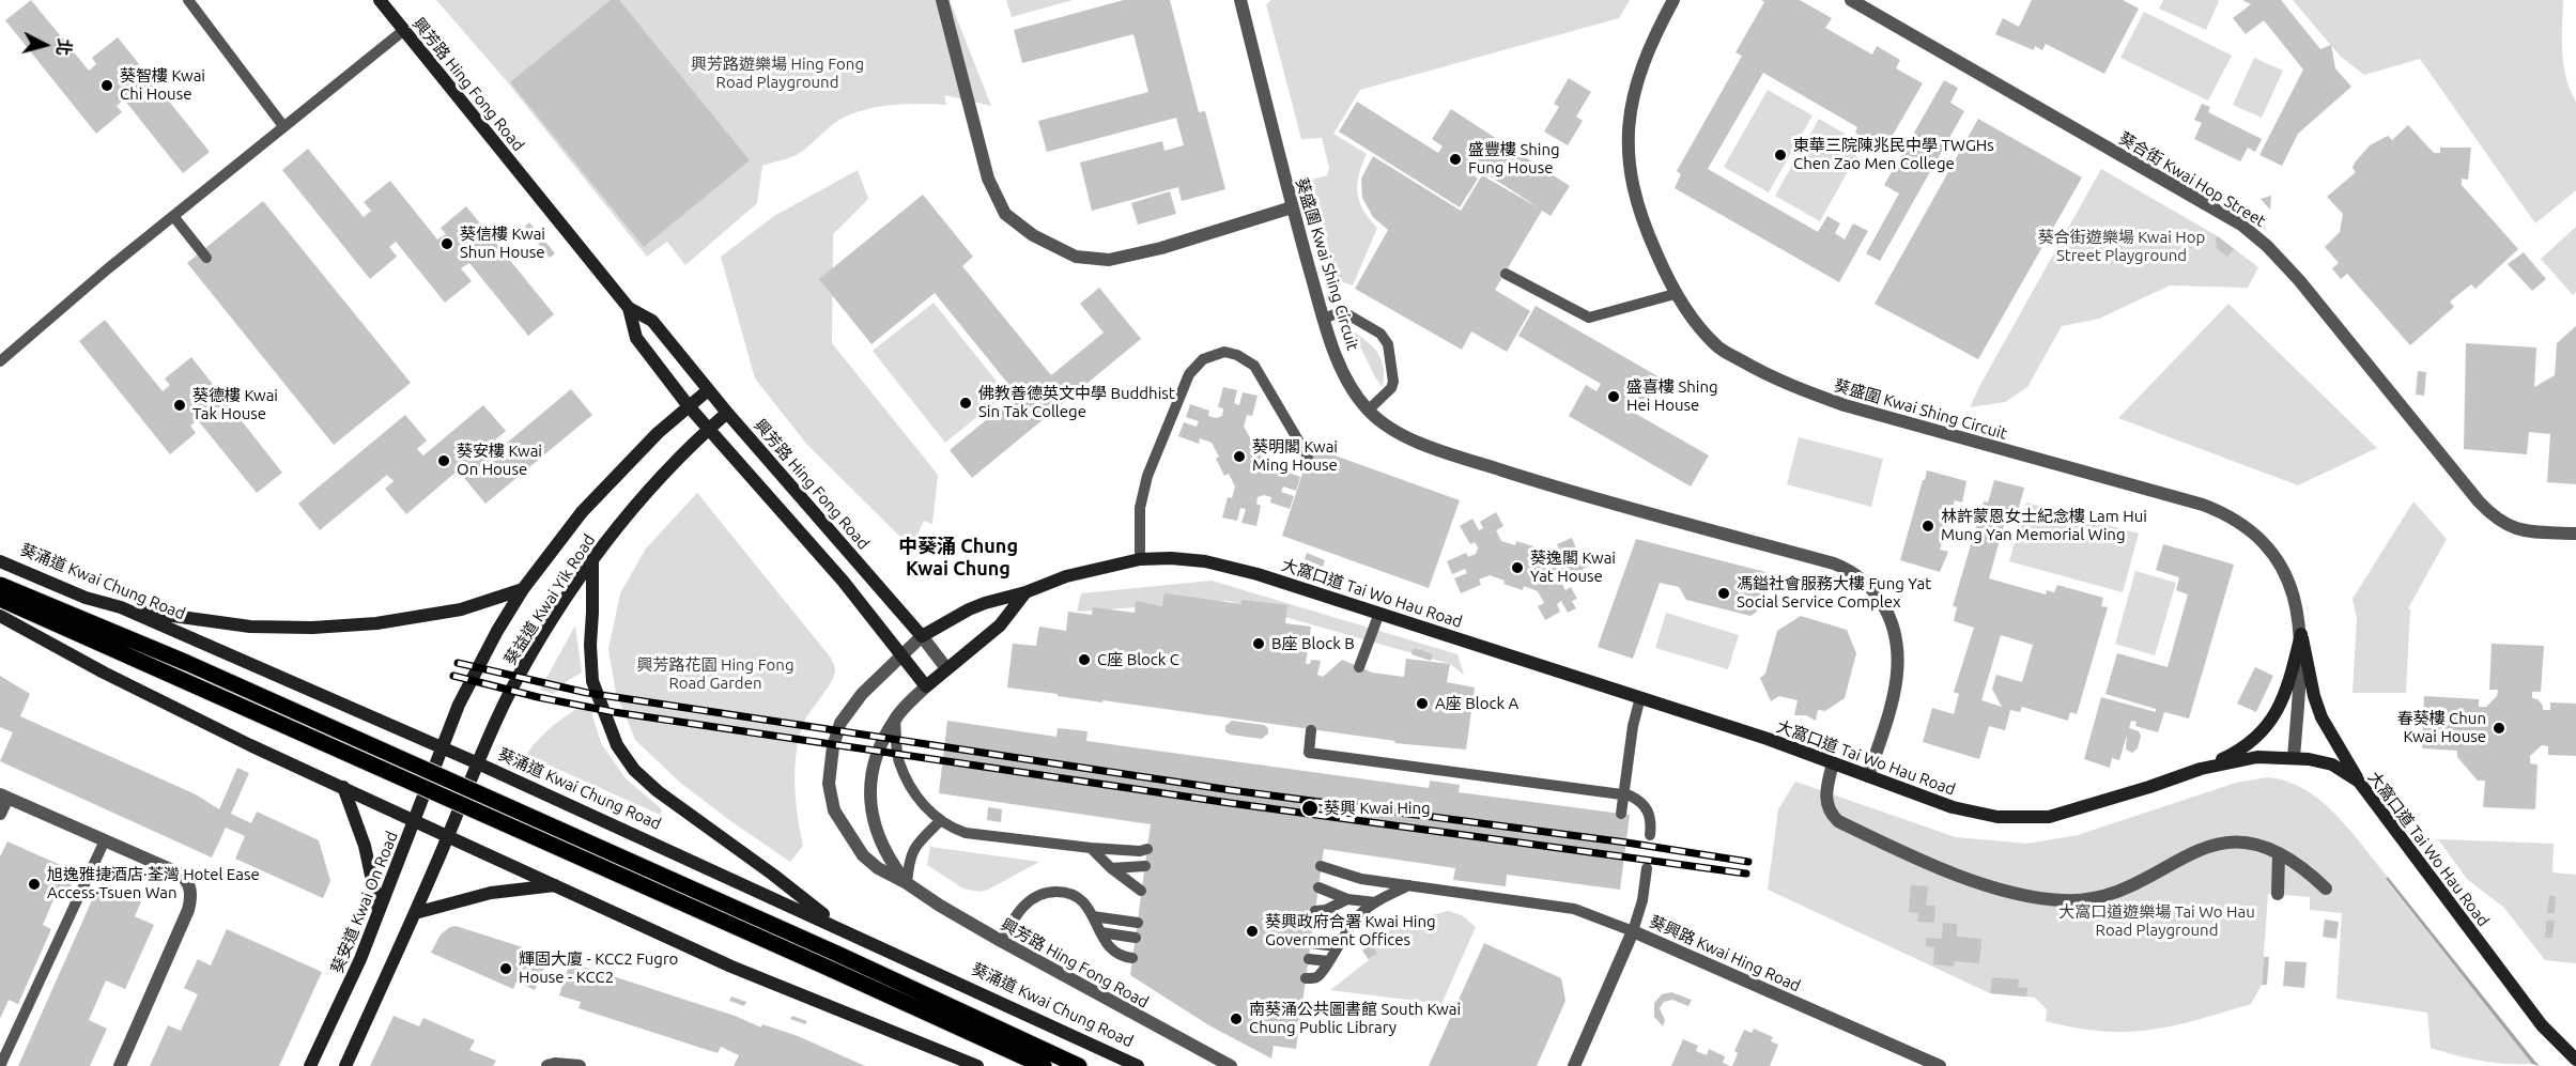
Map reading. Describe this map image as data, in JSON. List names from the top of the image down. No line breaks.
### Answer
{"streets":{"main road":["興芳路 Hing Fong Road","葵涌道 Kwai Chung Road","大窩口道 Tai Wo Hau Road","葵益道 Kwai Yik Road","葵安道 Kwai On Road"],"street":["葵合街 Kwai Hop Street","葵盛圍 Kwai Shing Circuit","葵興路 Kwai Hing Road"]},"crossings":[["興芳路 Hing Fong Road","大窩口道 Tai Wo Hau Road"],["興芳路 Hing Fong Road","葵益道 Kwai Yik Road"],["葵盛圍 Kwai Shing Circuit","大窩口道 Tai Wo Hau Road"],["葵涌道 Kwai Chung Road","葵益道 Kwai Yik Road"],["葵涌道 Kwai Chung Road","葵安道 Kwai On Road"],["葵益道 Kwai Yik Road","葵安道 Kwai On Road"]],"districts":["中葵涌 Chung Kwai Chung"],"parks":["興芳路遊樂場 Hing Fong Road Playground","葵合街遊樂場 Kwai Hop Street Playground","興芳路花園 Hing Fong Road Garden","大窩口道遊樂場 Tai Wo Hau Road Playground"],"places":["葵智樓 Kwai Chi House","東華三院陳兆民中學 TWGHs Chen Zao Men College","盛豐樓 Shing Fung House","葵信樓 Kwai Shun House","盛喜樓 Shing Hei House","佛教善德英文中學 Buddhist Sin Tak College","葵德樓 Kwai Tak House","葵明閣 Kwai Ming House","葵安樓 Kwai On House","林許蒙恩女士紀念樓 Lam Hui Mung Yan Memorial Wing","葵逸閣 Kwai Yat House","馮鎰社會服務大樓 Fung Yat Social Service Complex","B座 Block B","C座 Block C","A座 Block A","春葵樓 Chun Kwai House","葵興 Kwai Hing","旭逸雅捷酒店·荃灣 Hotel Ease Access·Tsuen Wan","葵興政府合署 Kwai Hing Government Offices","輝固大廈 - KCC2 Fugro House - KCC2","南葵涌公共圖書館 South Kwai Chung Public Library"],"north":"right"}
